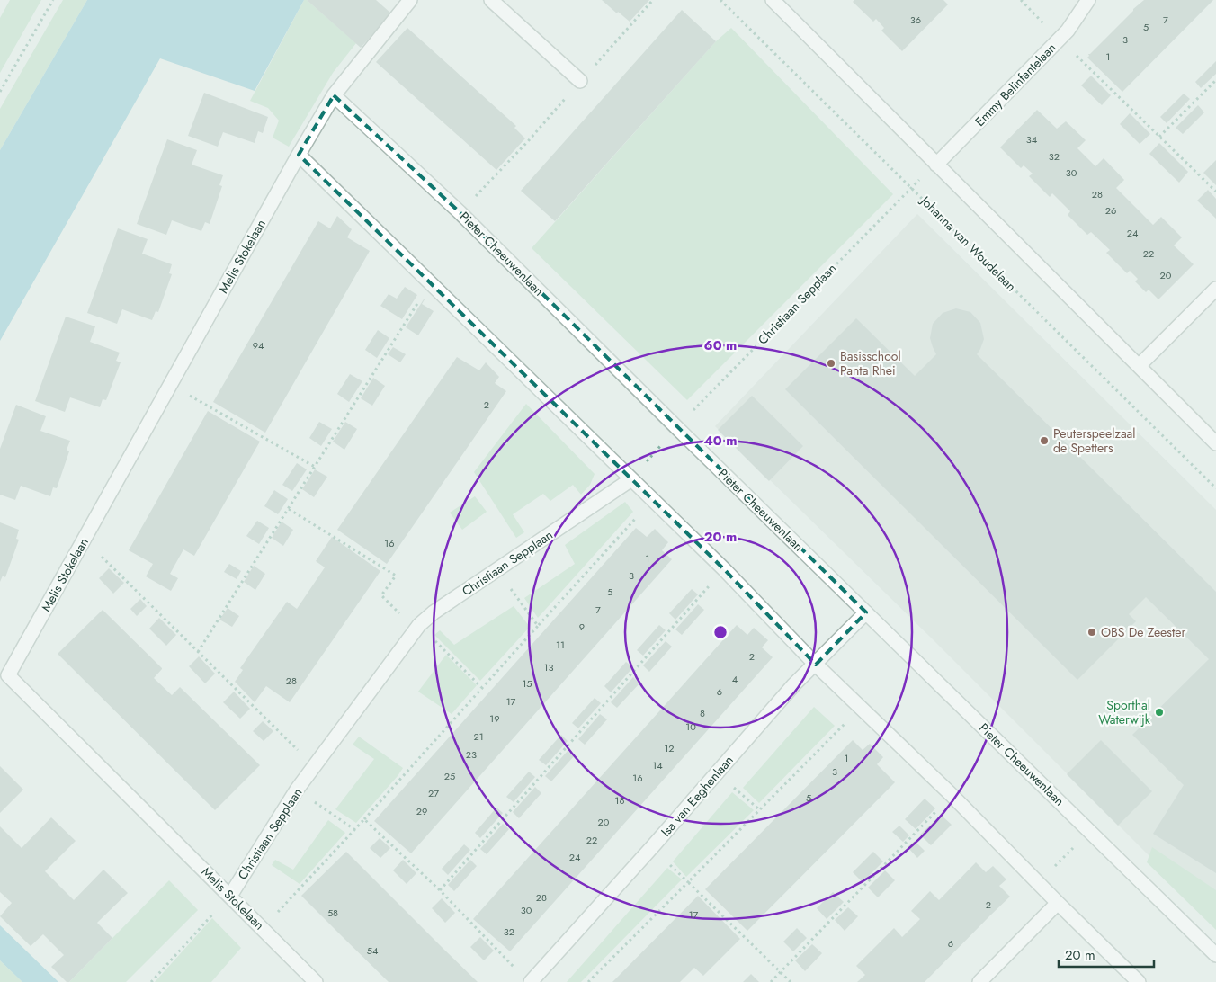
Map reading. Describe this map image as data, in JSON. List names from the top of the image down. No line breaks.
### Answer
{"streets":{"street":["Emmy Belinfantelaan","Pieter Cheeuwenlaan","Melis Stokelaan","Christiaan Sepplaan","Isa van Eeghenlaan"],"path":["Johanna van Woudelaan"]},"crossings":[["Johanna van Woudelaan","Christiaan Sepplaan"],["Pieter Cheeuwenlaan","Melis Stokelaan"],["Pieter Cheeuwenlaan","Christiaan Sepplaan"],["Pieter Cheeuwenlaan","Isa van Eeghenlaan"],["Melis Stokelaan","Christiaan Sepplaan"]],"places":["Basisschool Panta Rhei","Peuterspeelzaal de Spetters","OBS De Zeester","Sporthal Waterwijk"],"house_numbers":["36","7","5","3","1","34","32","30","28","26","24","22","20","94","2","16","1","3","5","7","9","11","2","13","4","28","15","6","17","8","19","10","21","12","23","1","14","3","25","16","27","5","18","29","20","22","24","28","2","30","58","17","32","6","54"],"scale_bar":"20 m","rings":["60 m","40 m","20 m"]}
